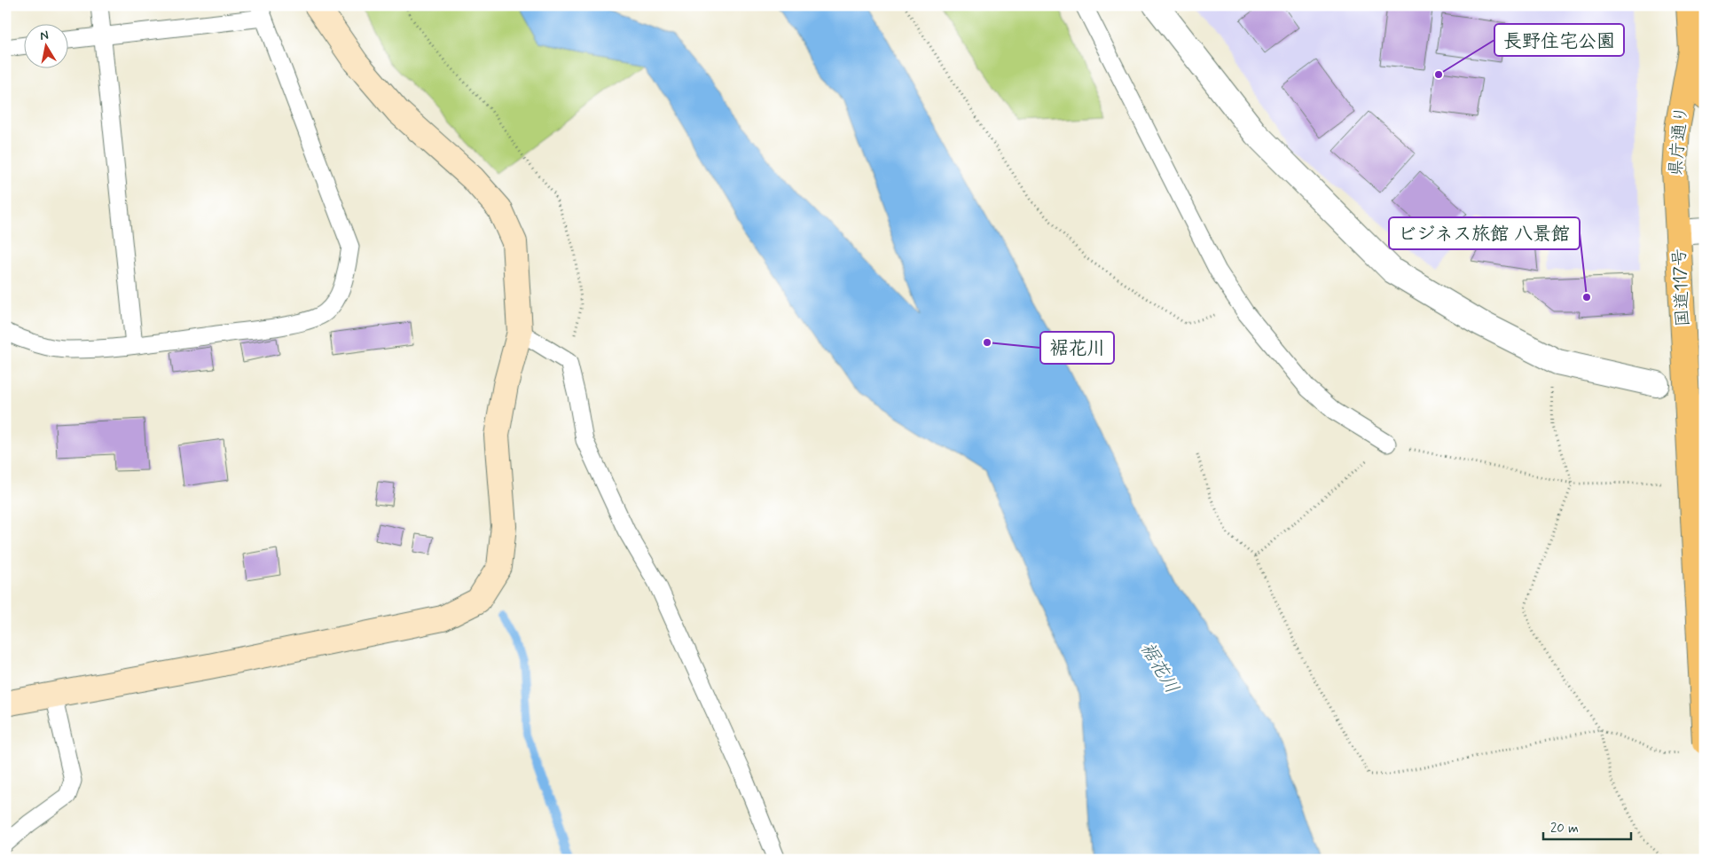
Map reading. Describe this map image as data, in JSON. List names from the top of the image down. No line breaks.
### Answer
{"streets":{"highway":["県庁通り","国道117号"]},"crossings":[["県庁通り","国道117号"]],"water":["裾花川"],"places":["長野住宅公園","ビジネス旅館 八景館","裾花川"],"scale_bar":"20 m","north":"top"}
